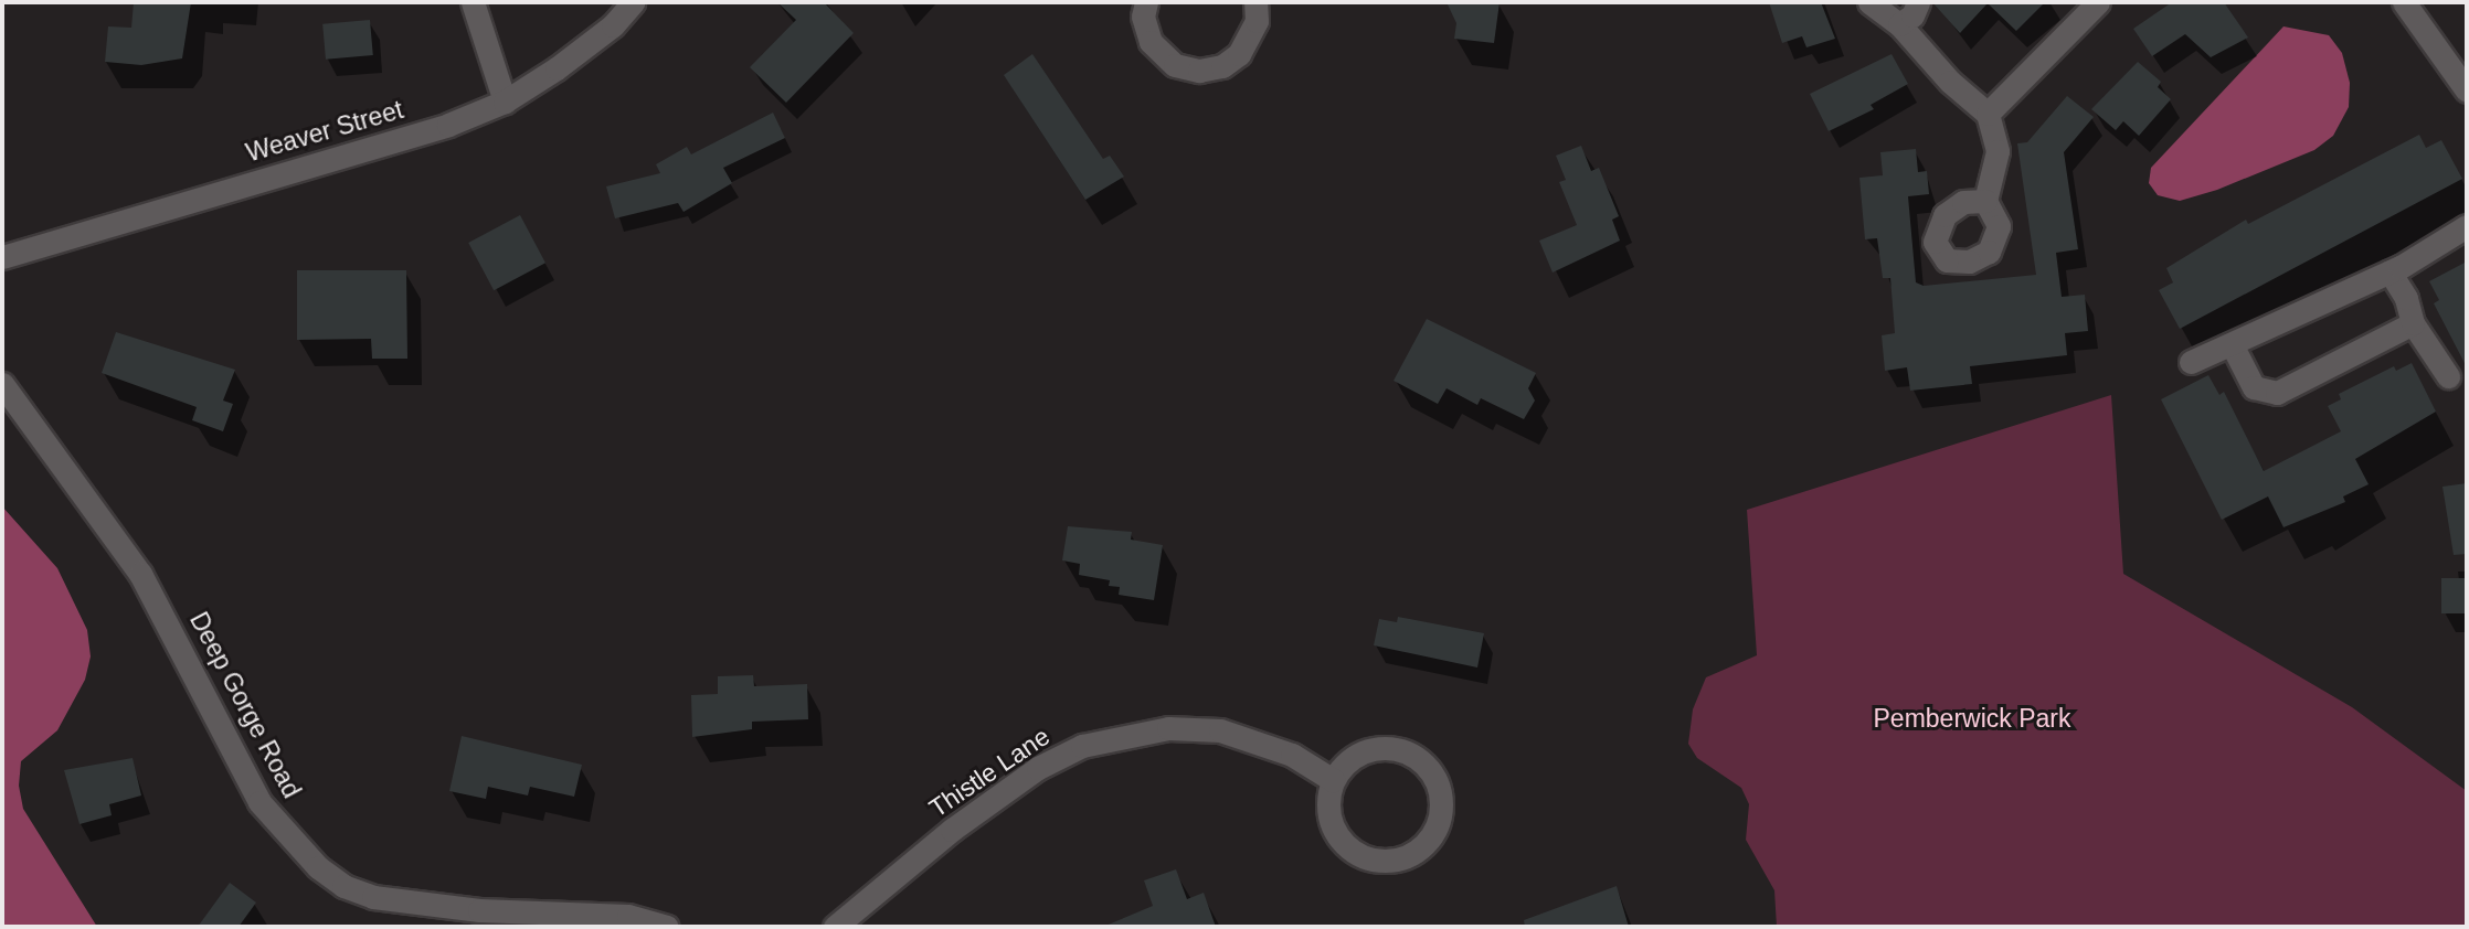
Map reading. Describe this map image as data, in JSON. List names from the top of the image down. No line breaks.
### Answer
{"streets":{"street":["Weaver Street","Deep Gorge Road","Thistle Lane"]},"parks":["Pemberwick Park"]}
